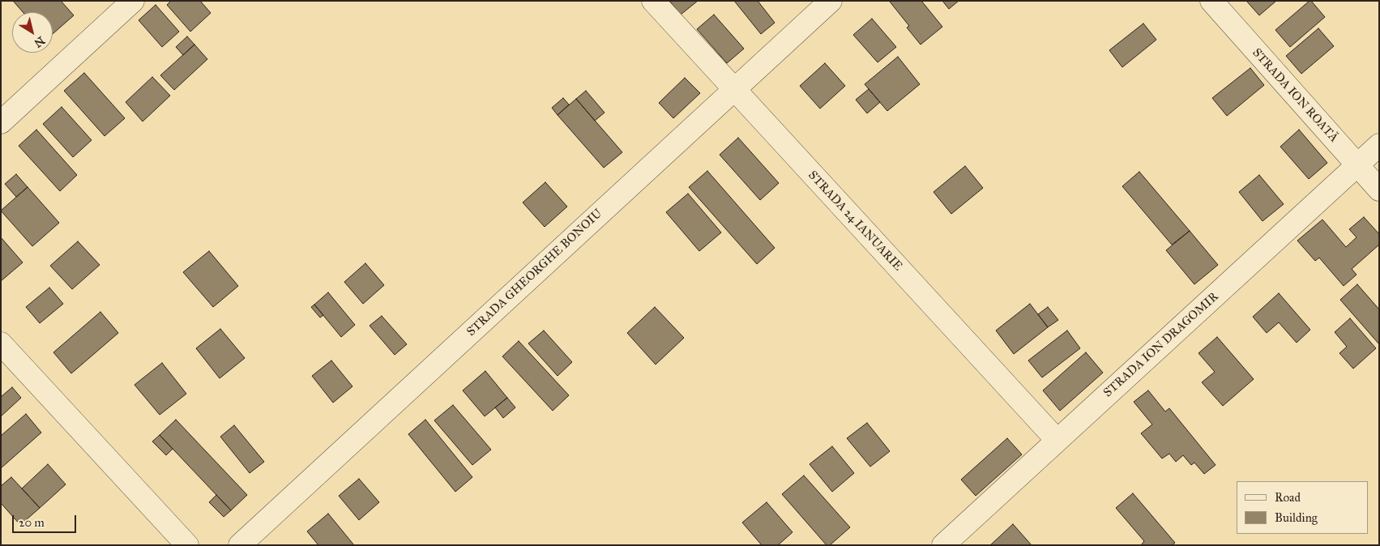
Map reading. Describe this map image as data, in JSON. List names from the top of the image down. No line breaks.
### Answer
{"streets":{"street":["STRADA ION ROATĂ","STRADA 24 IANUARIE","STRADA GHEORGHE BONOIU","STRADA ION DRAGOMIR"]},"crossings":[["STRADA ION ROATĂ","STRADA ION DRAGOMIR"],["STRADA 24 IANUARIE","STRADA GHEORGHE BONOIU"],["STRADA 24 IANUARIE","STRADA ION DRAGOMIR"]],"legend":["Road","Building"],"scale_bar":"20 m","north":"bottom right"}
